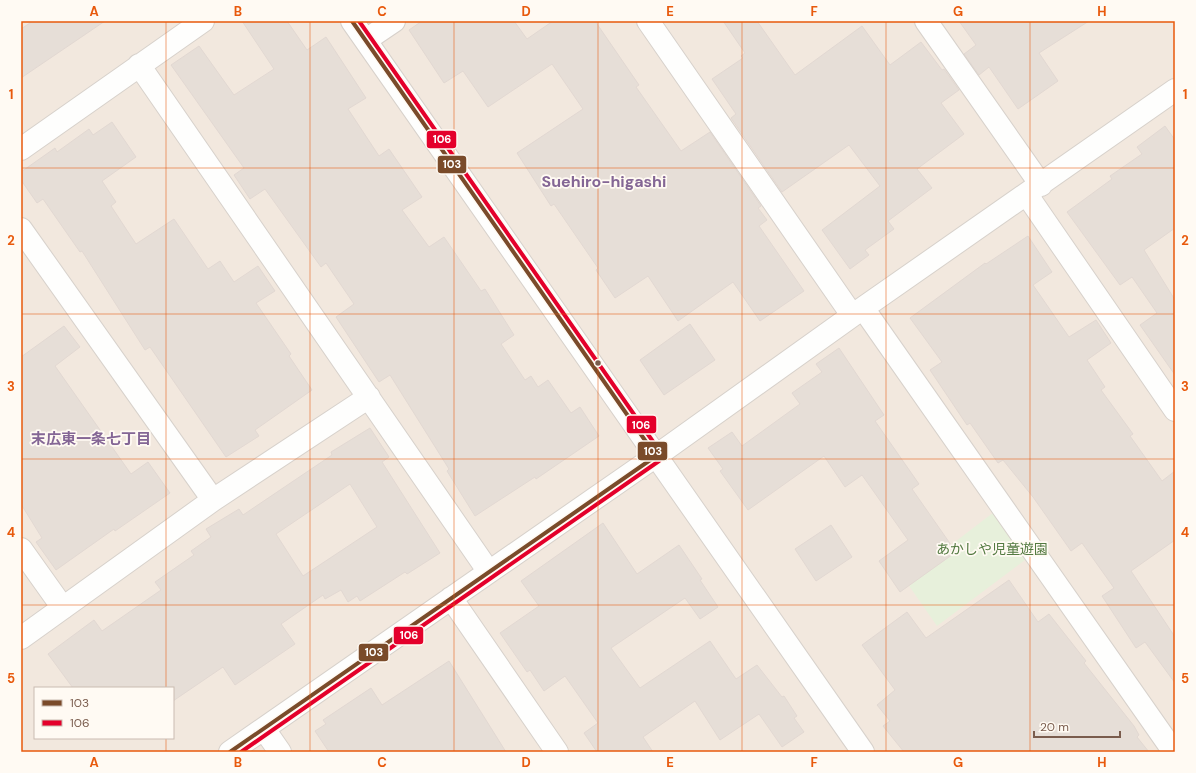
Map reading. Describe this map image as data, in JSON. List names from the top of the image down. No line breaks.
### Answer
{"districts":["Suehiro-higashi","末広東一条七丁目"],"parks":["あかしや児童遊園"],"lines":["transit line 103","transit line 106"],"legend":["103","106"],"scale_bar":"20 m","grid":{"columns":["A","B","C","D","E","F","G","H"],"rows":["1","2","3","4","5"]}}
